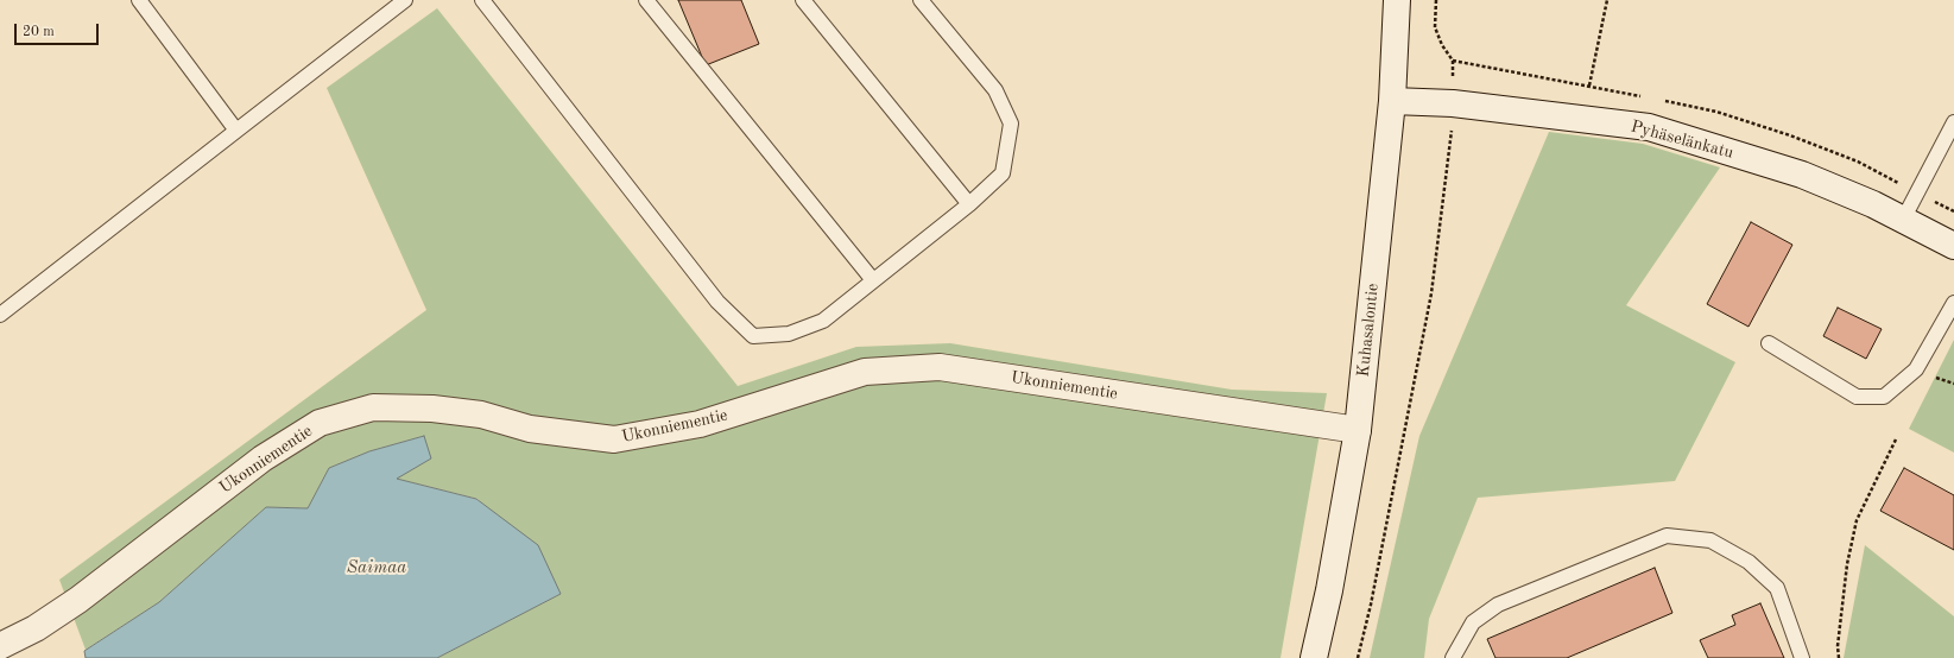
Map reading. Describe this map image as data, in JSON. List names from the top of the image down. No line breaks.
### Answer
{"streets":{"street":["Pyhäselänkatu","Kuhasalontie","Ukonniementie"]},"crossings":[["Pyhäselänkatu","Kuhasalontie"],["Kuhasalontie","Ukonniementie"]],"water":["Saimaa"],"scale_bar":"20 m"}
